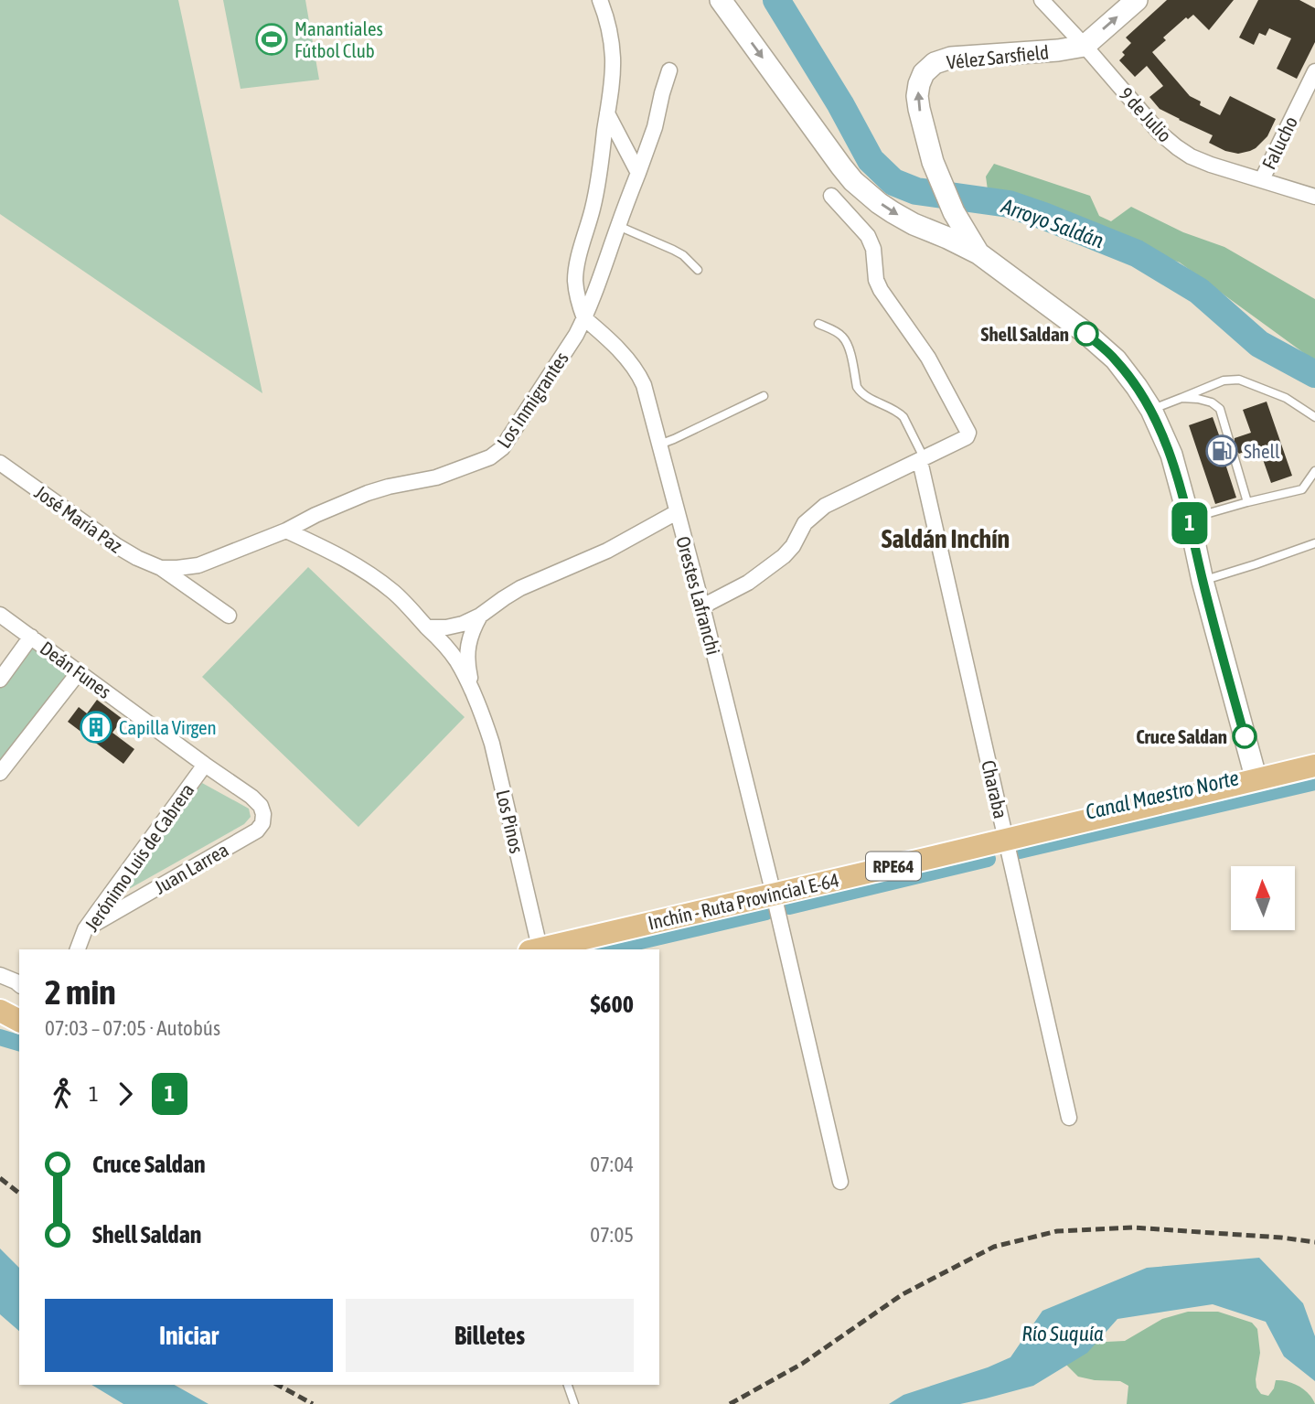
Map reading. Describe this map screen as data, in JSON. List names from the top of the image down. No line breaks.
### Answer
{"streets":{"main road":["Vélez Sarsfield","RPE64","Inchín - Ruta Provincial E-64"],"street":["9 de Julio","Falucho","Los Inmigrantes","José María Paz","Orestes Lafranchi","Deán Funes","Charaba","Los Pinos","Jerónimo Luis de Cabrera","Juan Larrea"]},"crossings":[["Vélez Sarsfield","9 de Julio"],["9 de Julio","Falucho"],["Los Inmigrantes","José María Paz"],["Los Inmigrantes","Orestes Lafranchi"],["Los Inmigrantes","Los Pinos"],["Orestes Lafranchi","Inchín - Ruta Provincial E-64"],["Deán Funes","Jerónimo Luis de Cabrera"],["Deán Funes","Juan Larrea"],["Charaba","Inchín - Ruta Provincial E-64"],["Jerónimo Luis de Cabrera","Juan Larrea"]],"districts":["Saldán Inchín"],"water":["Arroyo Saldán","Canal Maestro Norte","Río Suquía"],"places":{"sports":["Manantiales Fútbol Club"],"other":["Shell Saldan","Cruce Saldan"],"fuel station":["Shell"],"building":["Capilla Virgen"]},"lines":["bus line 1"],"north":"top","page":{"on_map":"1","heading":["2 min","07:03 – 07:05 · Autobús","$600"],"legs":["1","1"],"list":[{"name":"Cruce Saldan","value":"07:04"},{"name":"Shell Saldan","value":"07:05"}],"buttons":["Iniciar","Billetes"]}}
